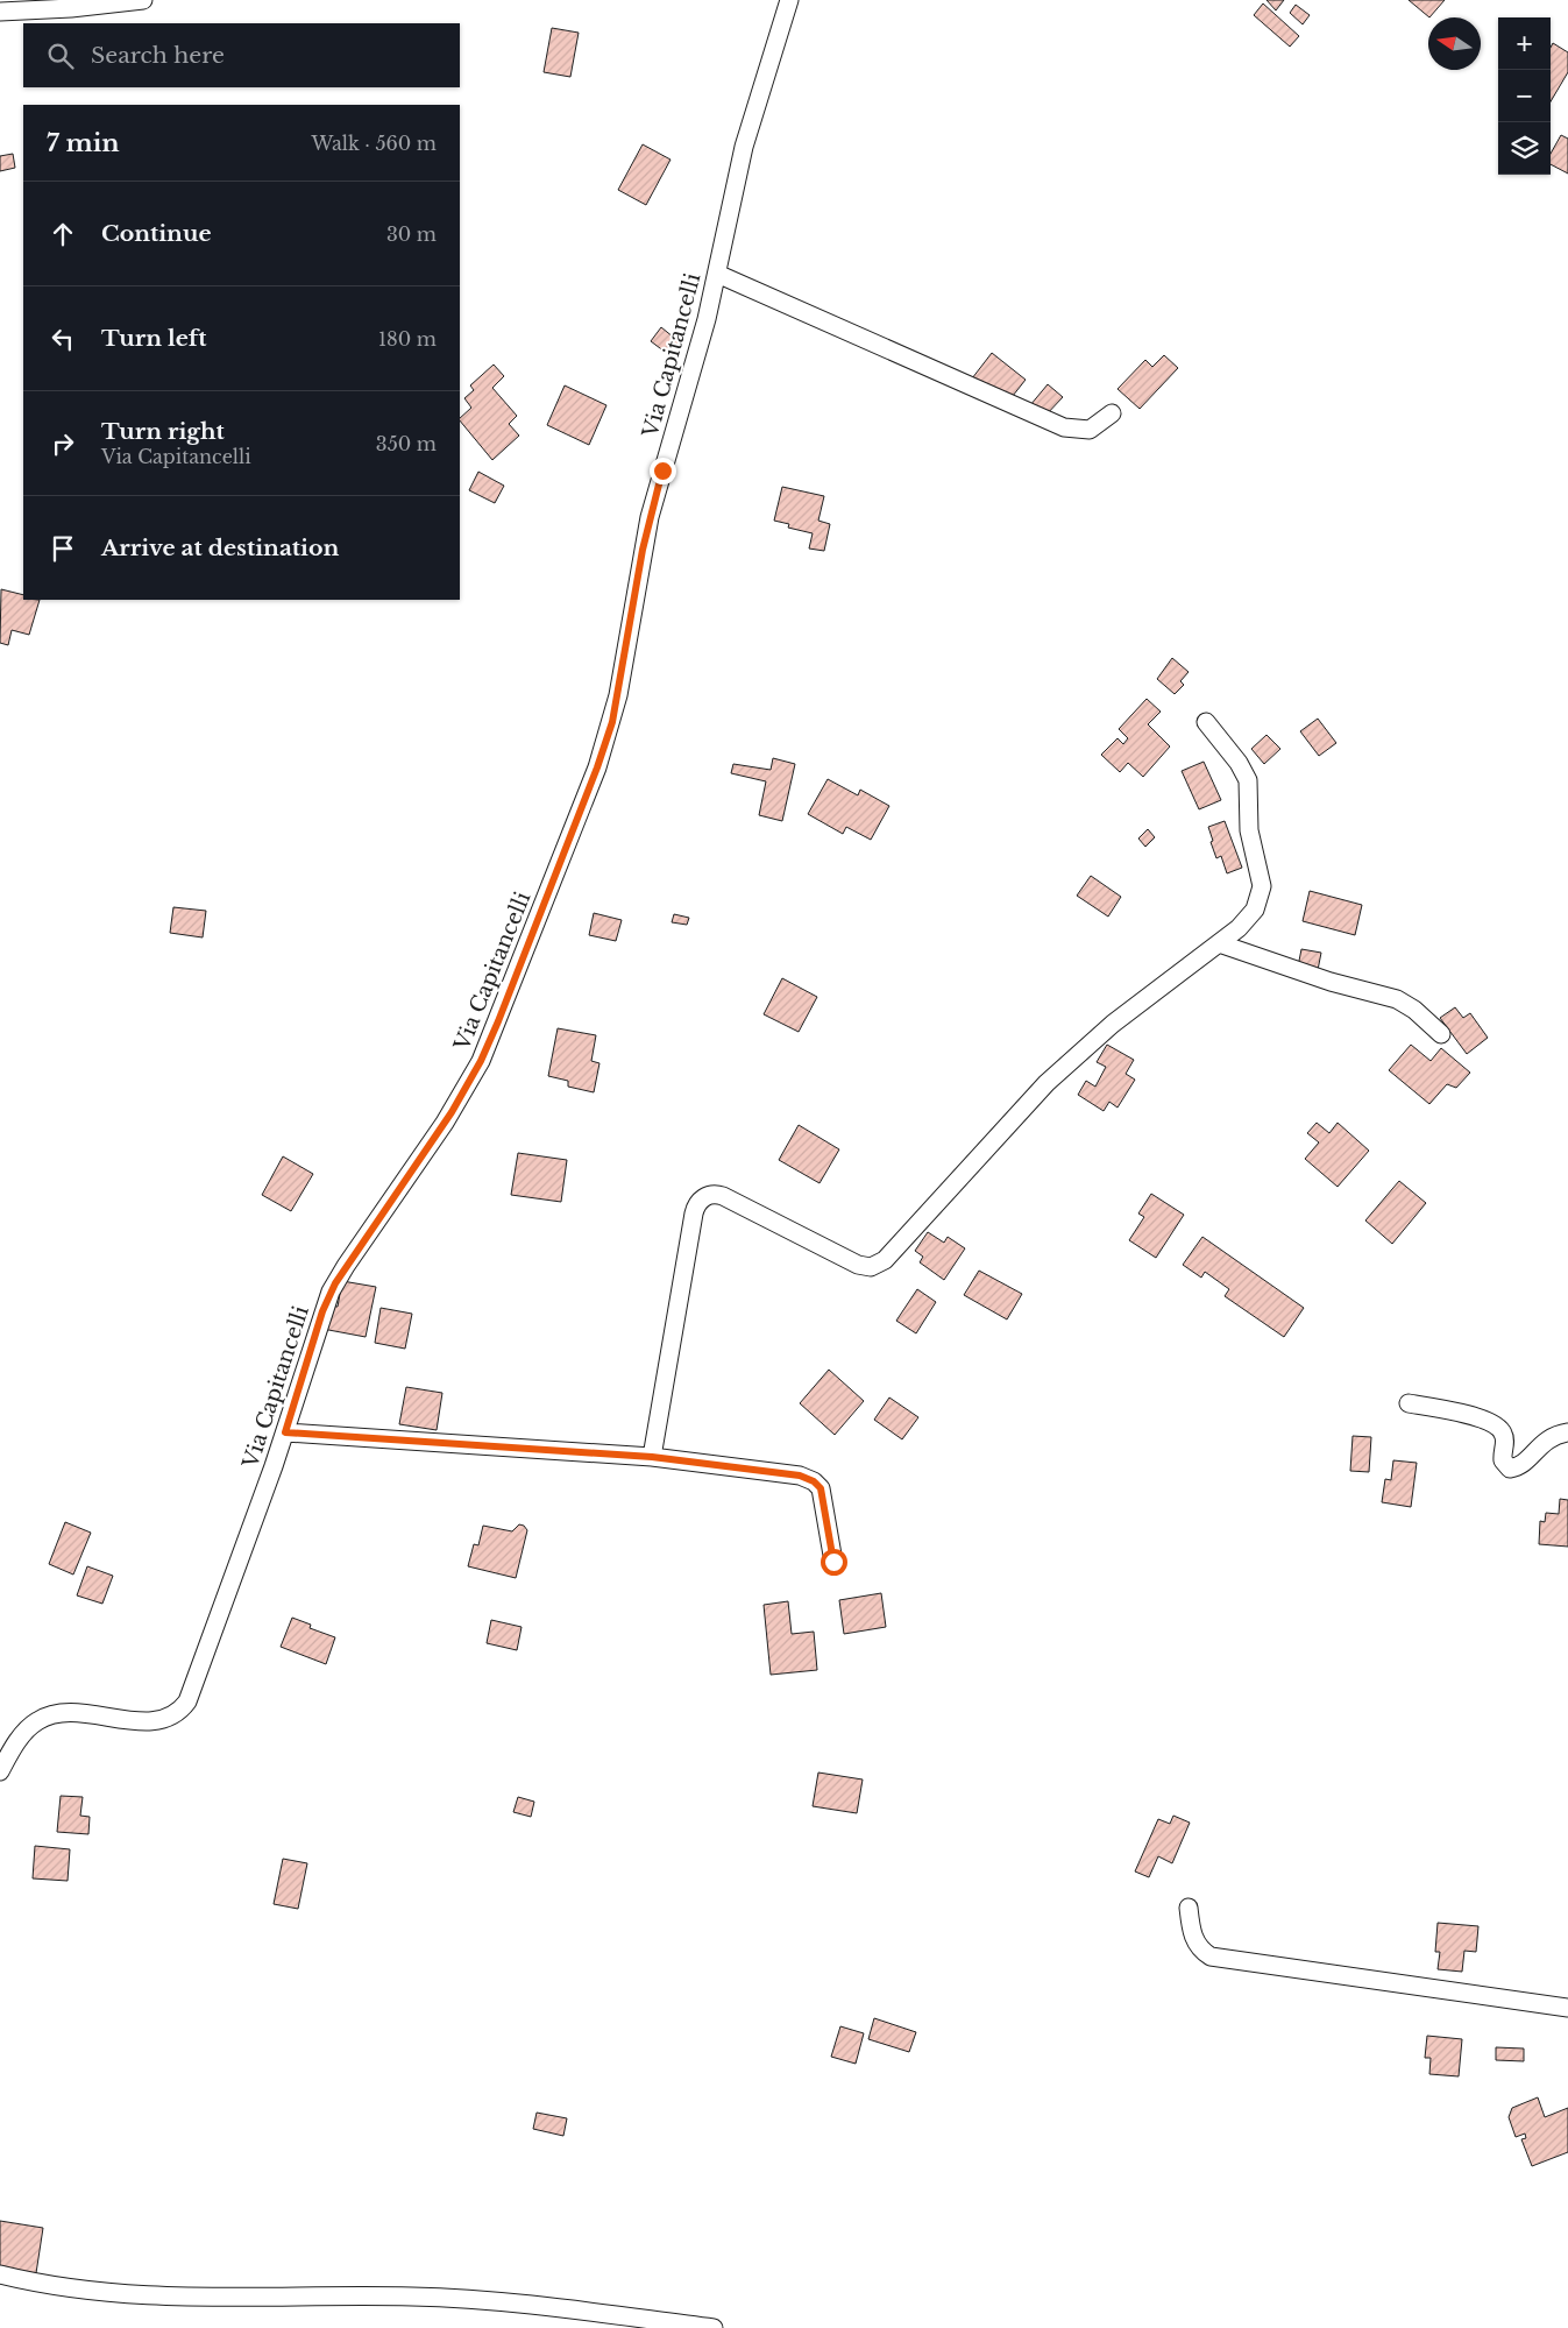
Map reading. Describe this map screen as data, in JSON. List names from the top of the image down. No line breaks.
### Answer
{"streets":{"street":["Via Capitancelli"]},"north":"left","page":{"map_buttons":["+","−"],"search":"Search here","heading":["7 min","Walk · 560 m"],"list":[["Continue","30 m"],["Turn left","180 m"],["Turn right","Via Capitancelli","350 m"],"Arrive at destination"]}}
